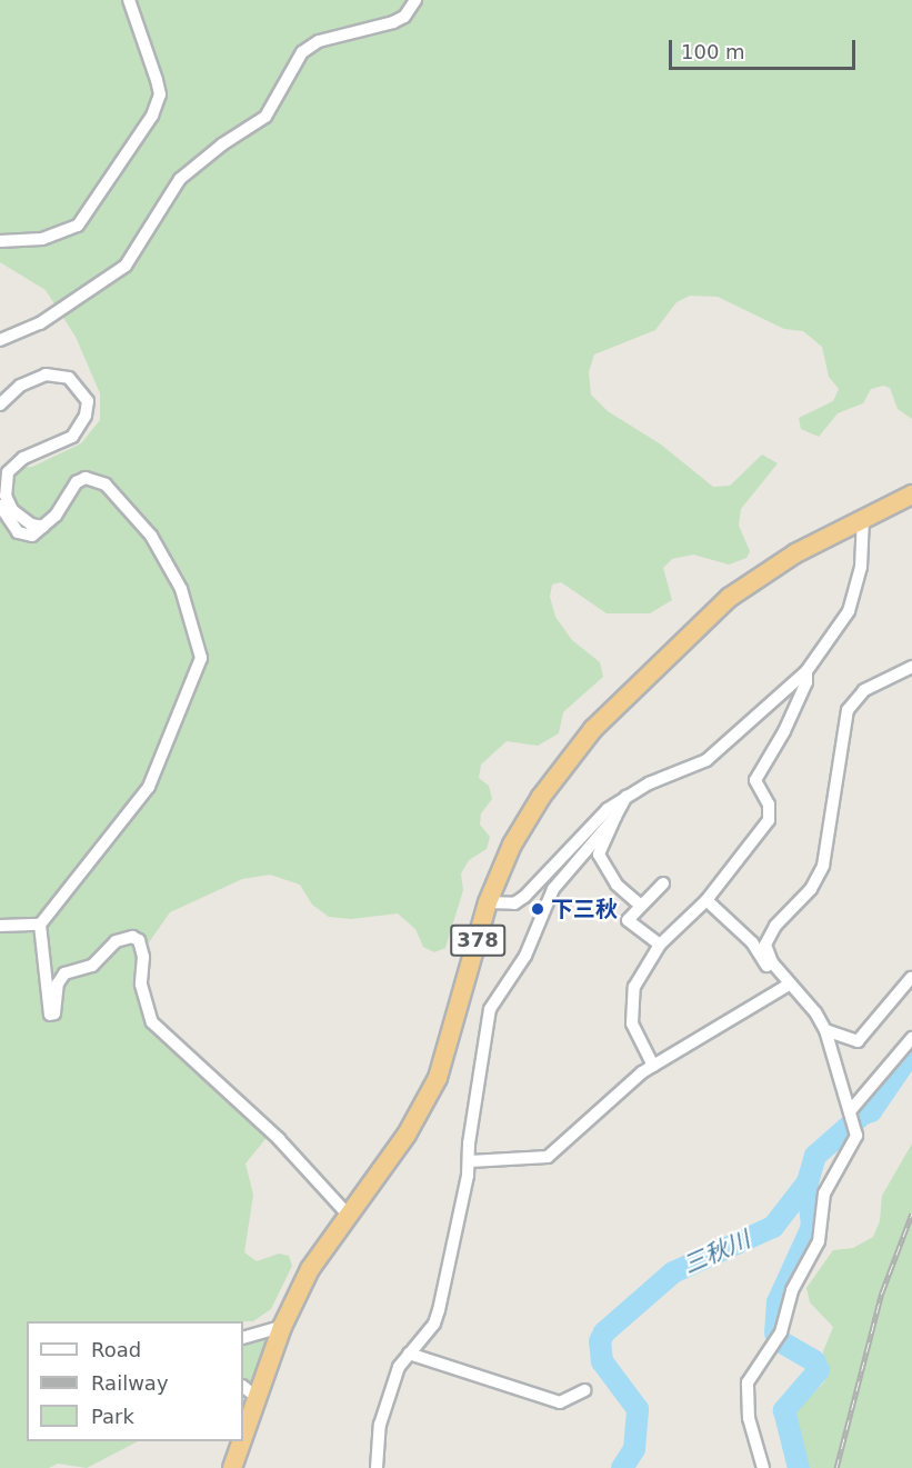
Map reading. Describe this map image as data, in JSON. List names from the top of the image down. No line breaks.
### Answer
{"streets":{"highway":["378"]},"water":["三秋川"],"places":["下三秋"],"legend":["Road","Railway","Park"],"scale_bar":"100 m"}
